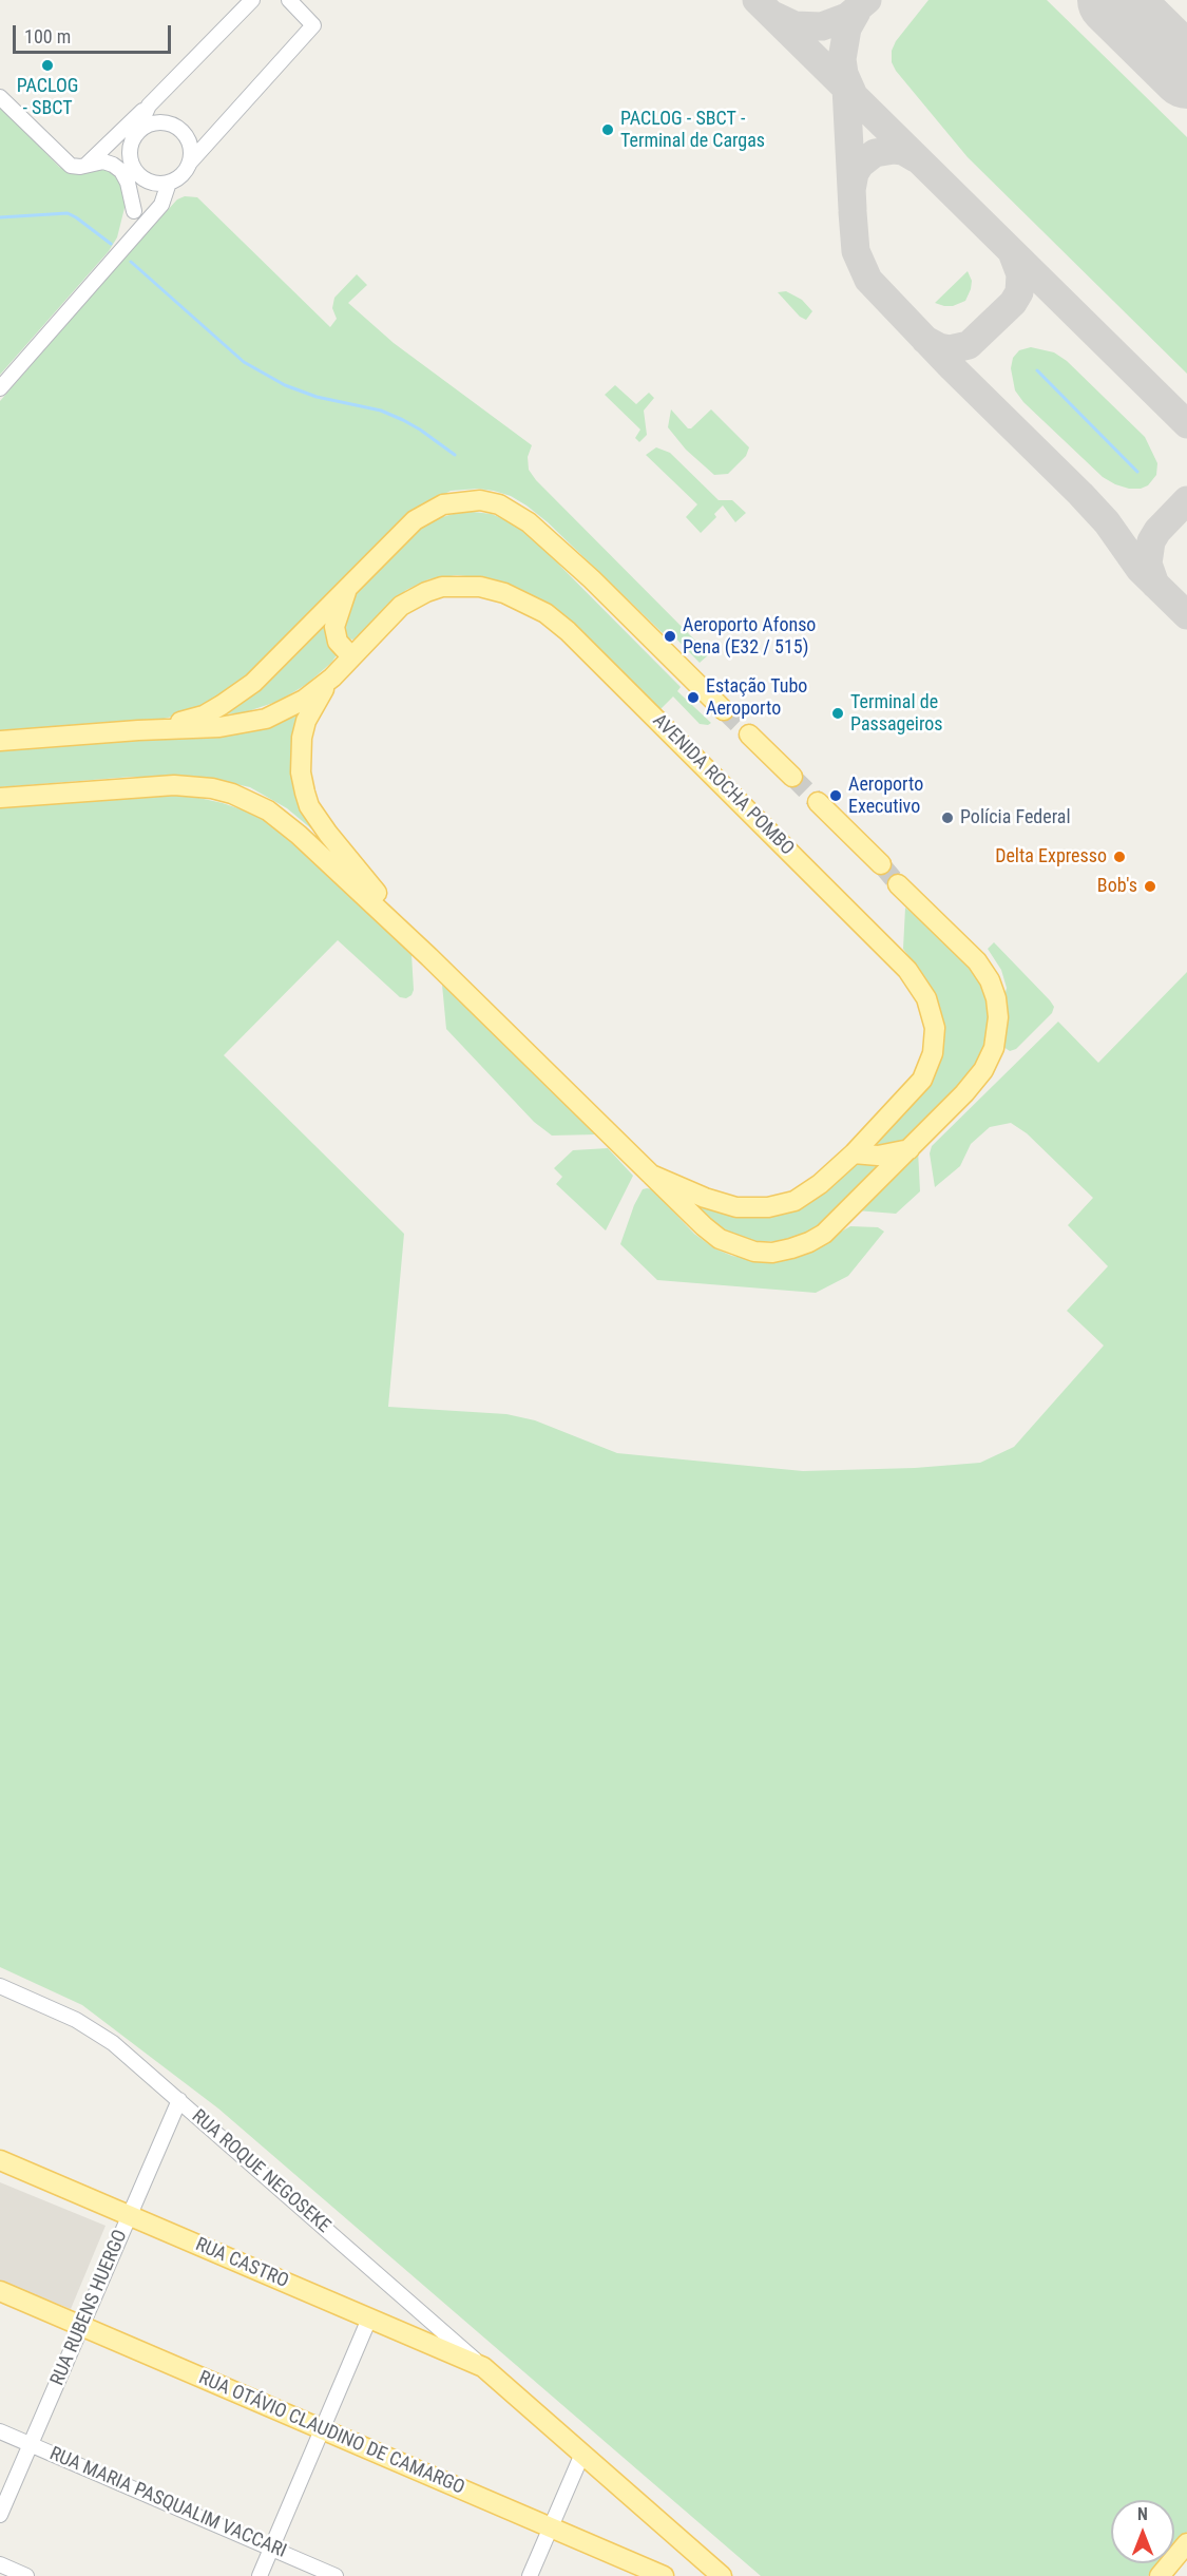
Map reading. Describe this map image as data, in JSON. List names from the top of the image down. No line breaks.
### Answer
{"streets":{"main road":["AVENIDA ROCHA POMBO","RUA ROQUE NEGOSEKE","RUA CASTRO","RUA OTÁVIO CLAUDINO DE CAMARGO"],"street":["RUA RUBENS HUERGO","RUA MARIA PASQUALIM VACCARI"]},"crossings":[["RUA ROQUE NEGOSEKE","RUA CASTRO"],["RUA ROQUE NEGOSEKE","RUA RUBENS HUERGO"],["RUA CASTRO","RUA RUBENS HUERGO"],["RUA RUBENS HUERGO","RUA OTÁVIO CLAUDINO DE CAMARGO"],["RUA RUBENS HUERGO","RUA MARIA PASQUALIM VACCARI"]],"places":["PACLOG - SBCT","PACLOG - SBCT - Terminal de Cargas","Aeroporto Afonso Pena (E32 / 515)","Estação Tubo Aeroporto","Terminal de Passageiros","Aeroporto Executivo","Polícia Federal","Delta Expresso","Bob's"],"scale_bar":"100 m","north":"top"}
